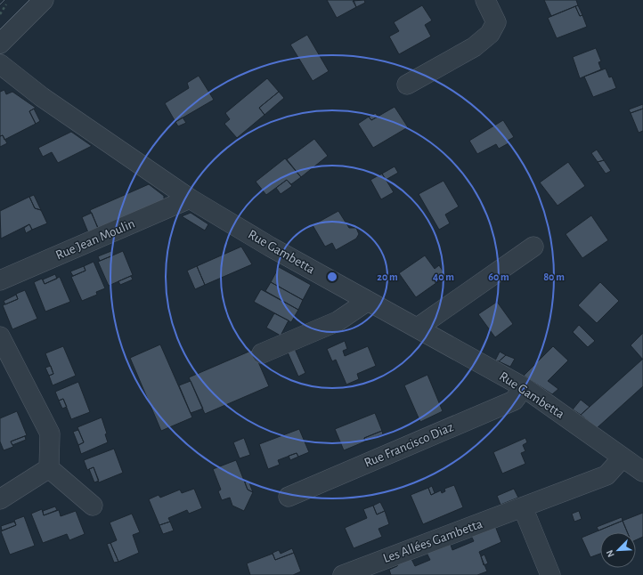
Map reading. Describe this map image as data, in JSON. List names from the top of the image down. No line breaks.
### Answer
{"streets":{"street":["Rue Jean Moulin","Rue Gambetta","Rue Francisco Diaz","Les Allées Gambetta"]},"crossings":[["Rue Jean Moulin","Rue Gambetta"],["Rue Gambetta","Rue Francisco Diaz"],["Rue Gambetta","Les Allées Gambetta"]],"north":"bottom left","rings":["20 m","40 m","60 m","80 m"]}
